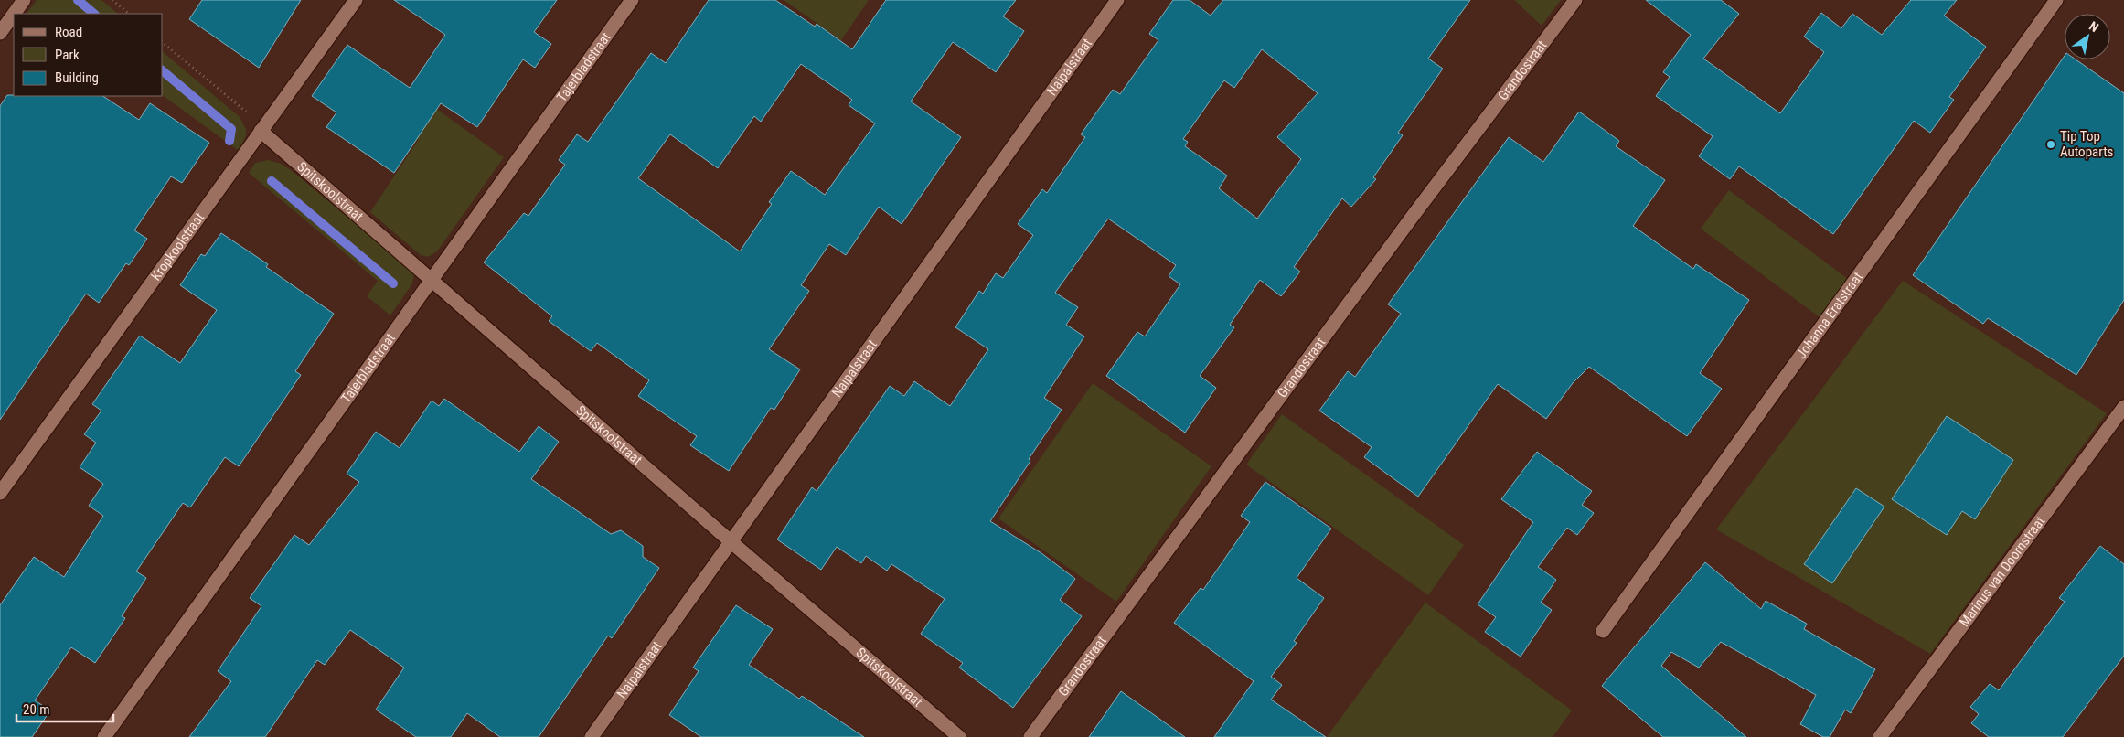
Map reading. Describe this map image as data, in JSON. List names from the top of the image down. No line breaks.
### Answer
{"streets":{"street":["Naipalstraat","Tajerbladstraat","Grandostraat","Spitskoolstraat","Kropkoolstraat","Johanna Eratstraat","Marinus van Doornstraat"]},"crossings":[["Naipalstraat","Spitskoolstraat"],["Tajerbladstraat","Spitskoolstraat"],["Spitskoolstraat","Kropkoolstraat"]],"places":["Tip Top Autoparts"],"legend":["Road","Park","Building"],"scale_bar":"20 m","north":"top right"}
